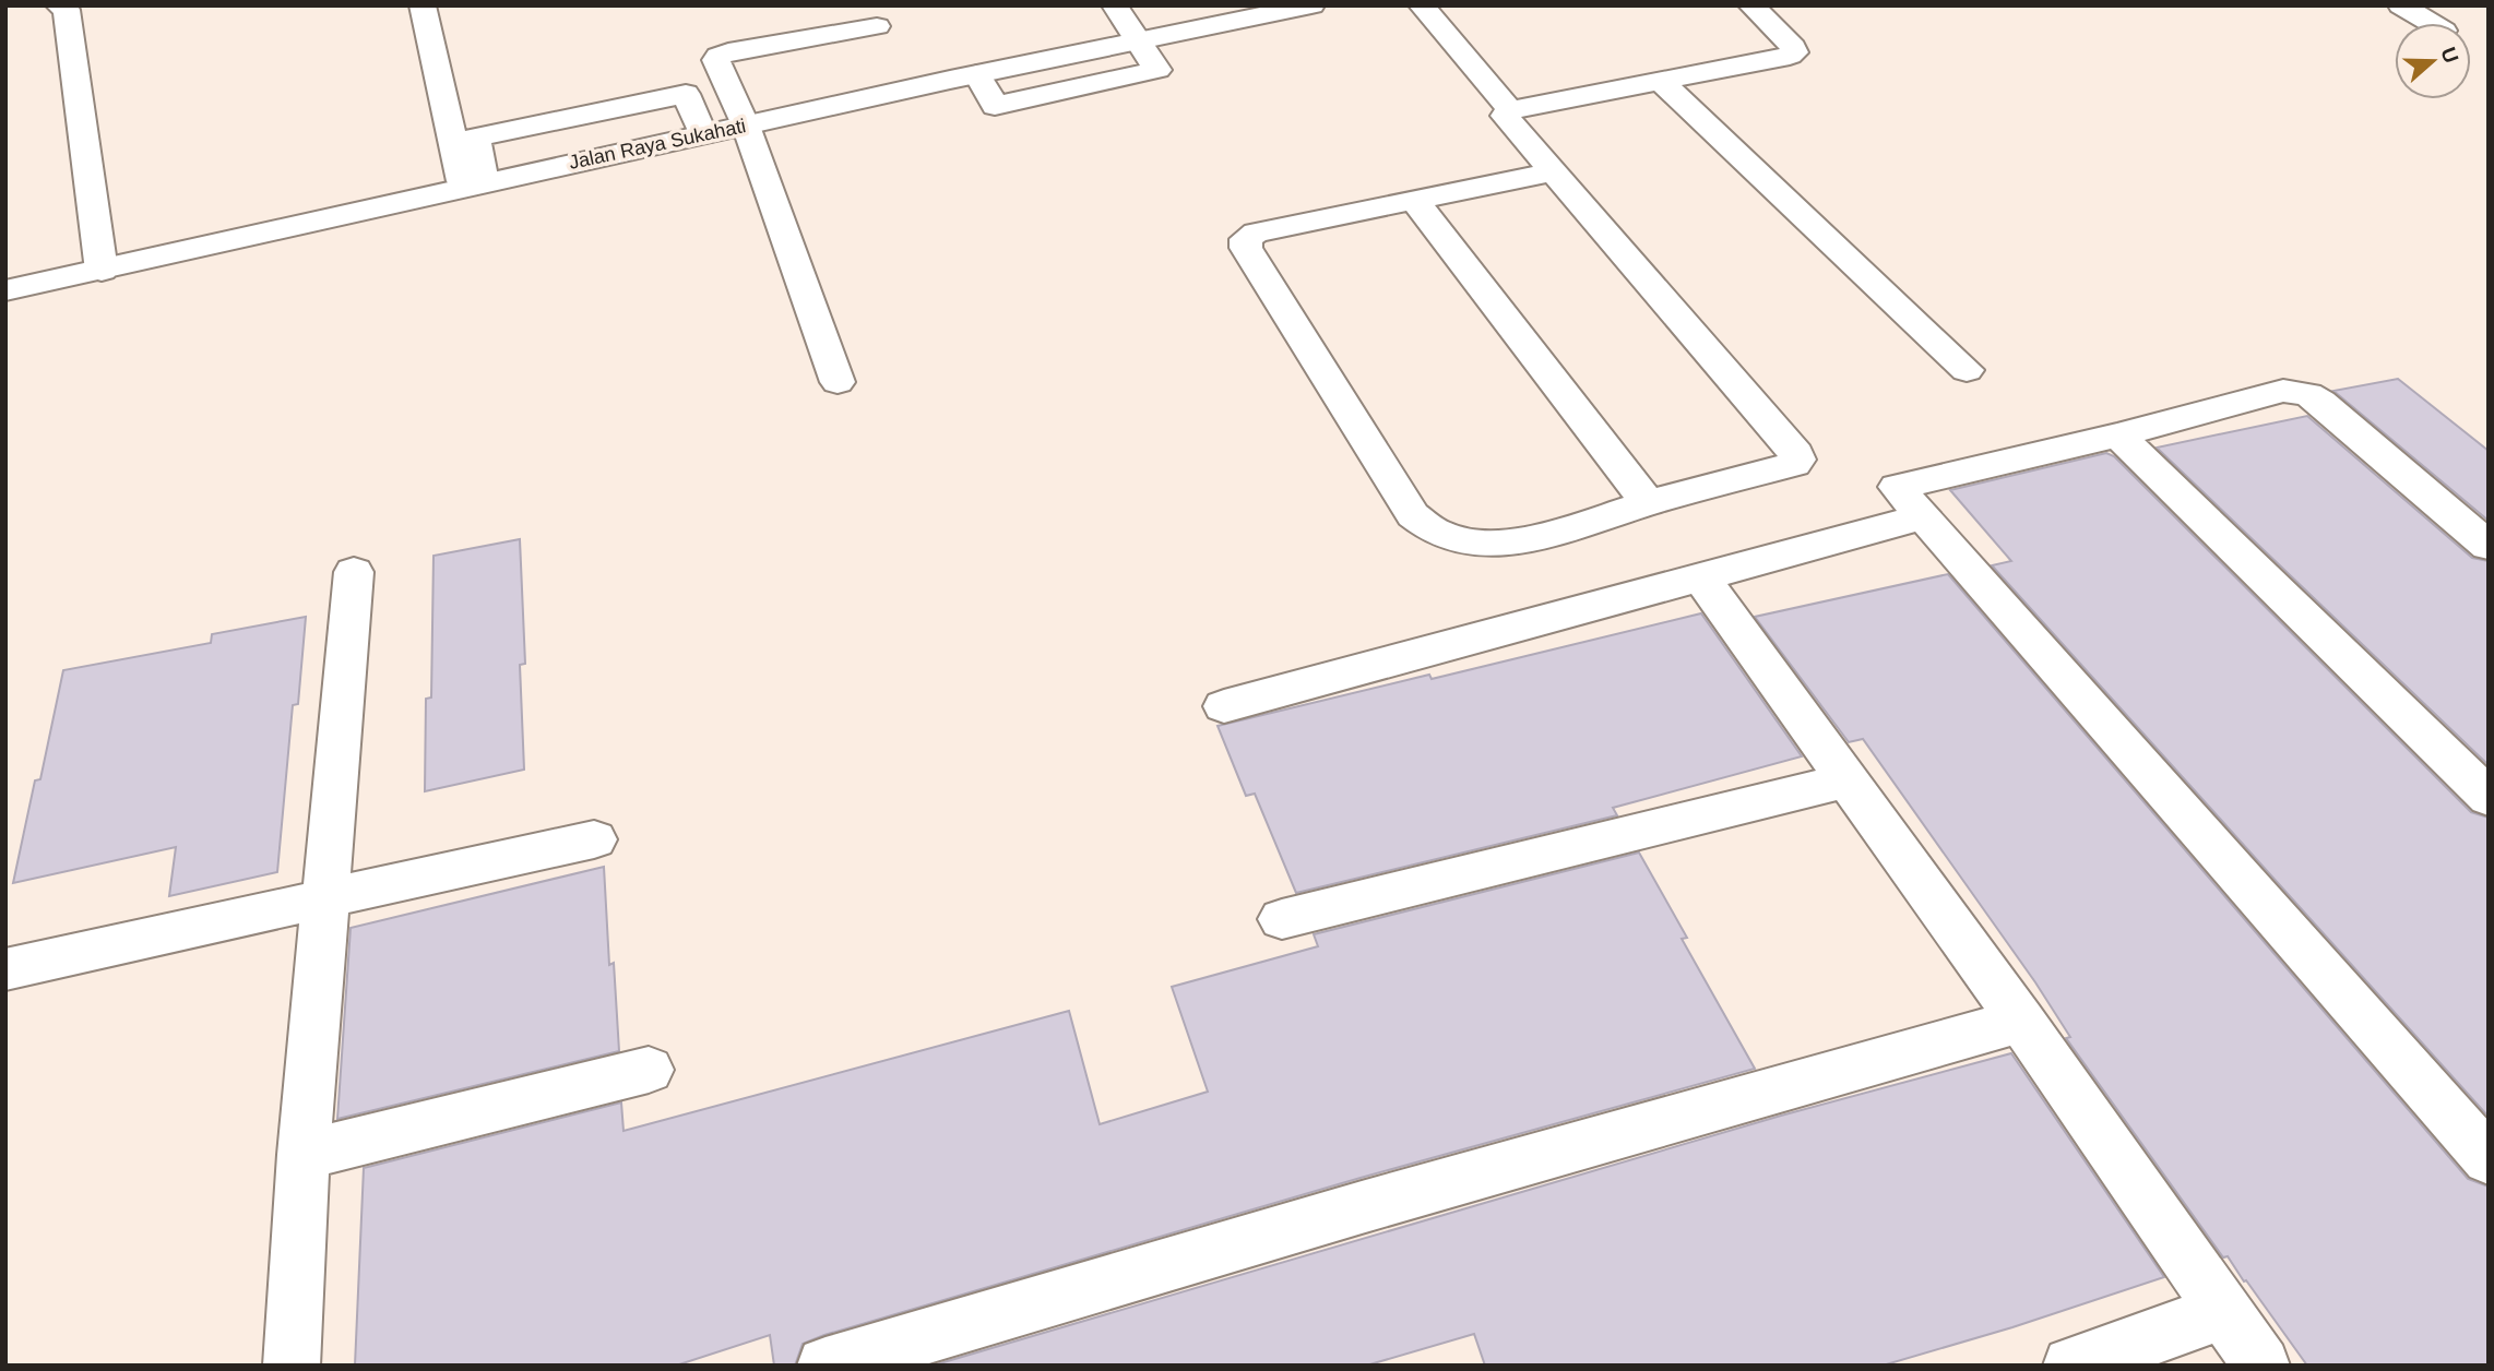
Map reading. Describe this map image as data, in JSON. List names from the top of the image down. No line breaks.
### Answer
{"streets":{"street":["Jalan Raya Sukahati"]},"north":"right"}
